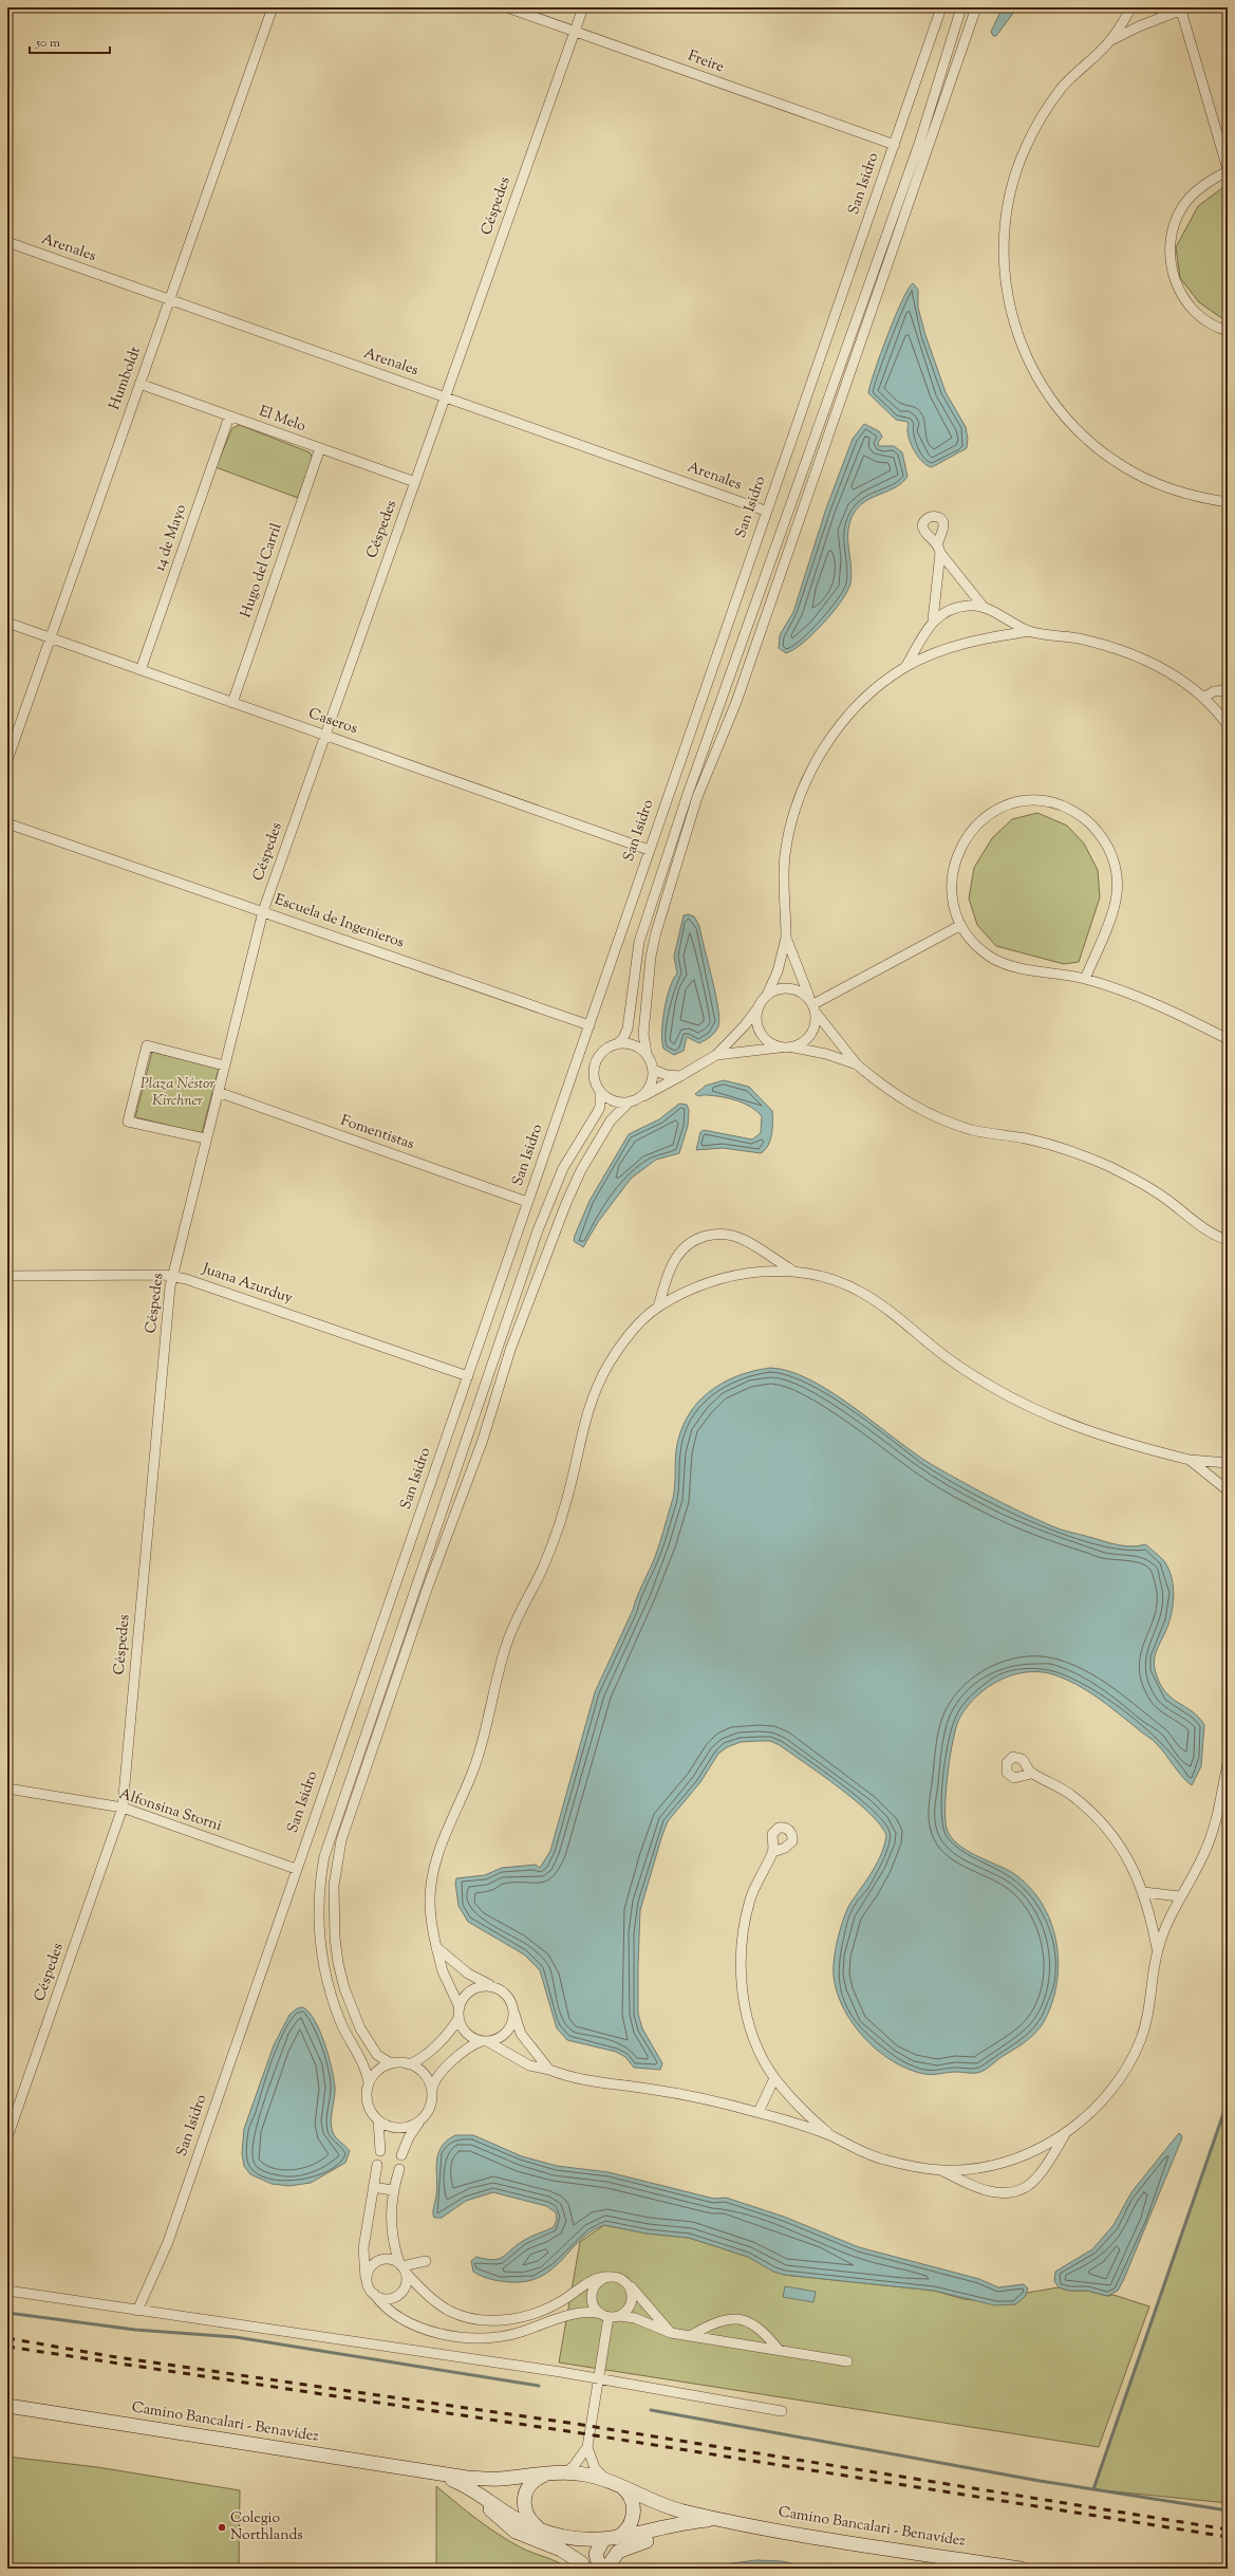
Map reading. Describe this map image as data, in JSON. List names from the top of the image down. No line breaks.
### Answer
{"streets":{"main road":["Camino Bancalari - Benavídez"],"street":["Freire","San Isidro","Céspedes","Arenales","Humboldt","El Melo","14 de Mayo","Hugo del Carril","Caseros","Escuela de Ingenieros","Fomentistas","Juana Azurduy","Alfonsina Storni"]},"crossings":[["Freire","San Isidro"],["Freire","Céspedes"],["San Isidro","Arenales"],["San Isidro","Caseros"],["San Isidro","Escuela de Ingenieros"],["San Isidro","Fomentistas"],["San Isidro","Juana Azurduy"],["San Isidro","Alfonsina Storni"],["Céspedes","Arenales"],["Céspedes","El Melo"],["Céspedes","Caseros"],["Céspedes","Escuela de Ingenieros"],["Céspedes","Fomentistas"],["Céspedes","Juana Azurduy"],["Céspedes","Alfonsina Storni"],["Arenales","Humboldt"],["Humboldt","El Melo"],["Humboldt","Caseros"],["El Melo","14 de Mayo"],["El Melo","Hugo del Carril"],["14 de Mayo","Caseros"],["Hugo del Carril","Caseros"]],"parks":["Plaza Néstor Kirchner"],"places":["Colegio Northlands"],"scale_bar":"50 m"}
